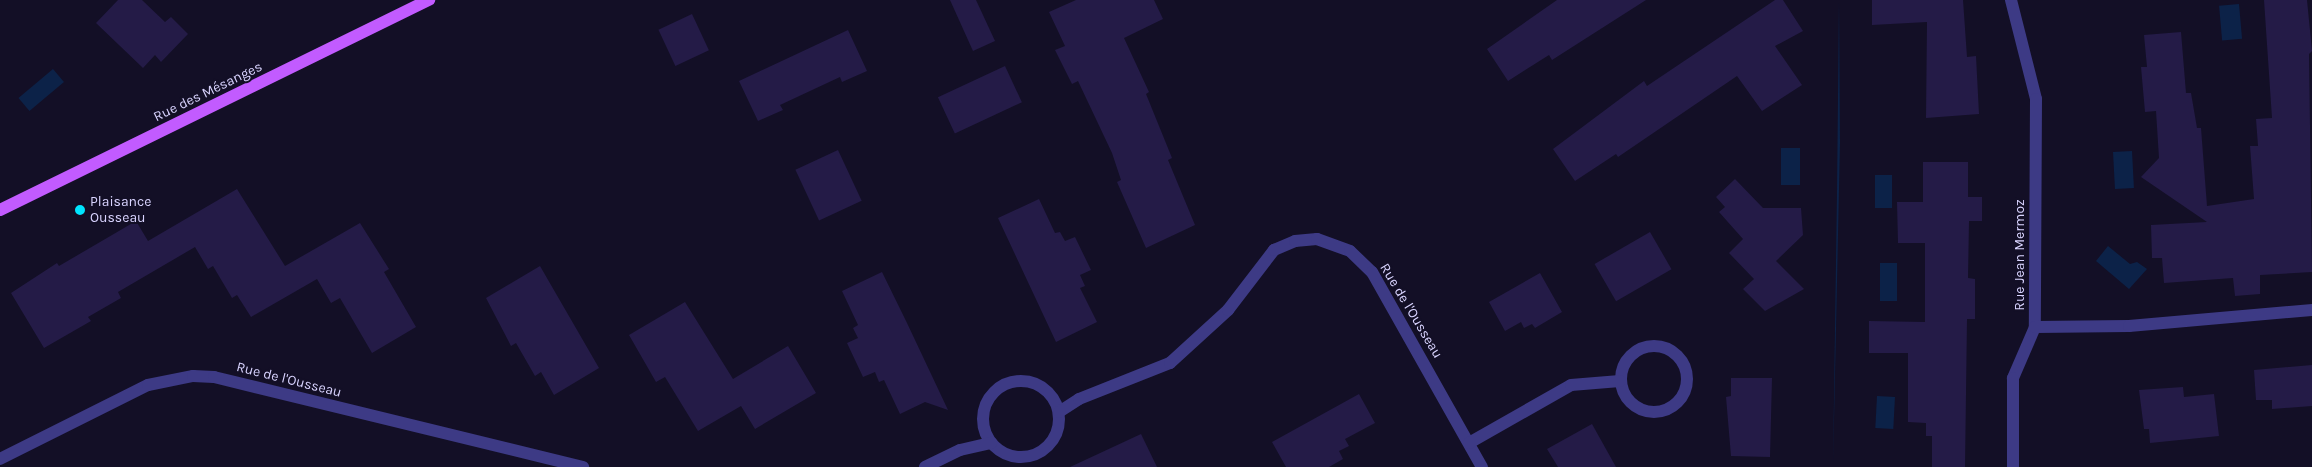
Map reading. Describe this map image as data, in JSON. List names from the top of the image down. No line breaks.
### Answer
{"streets":{"main road":["Rue des Mésanges"],"street":["Rue Jean Mermoz","Rue de l'Ousseau"]},"places":["Plaisance Ousseau"]}
